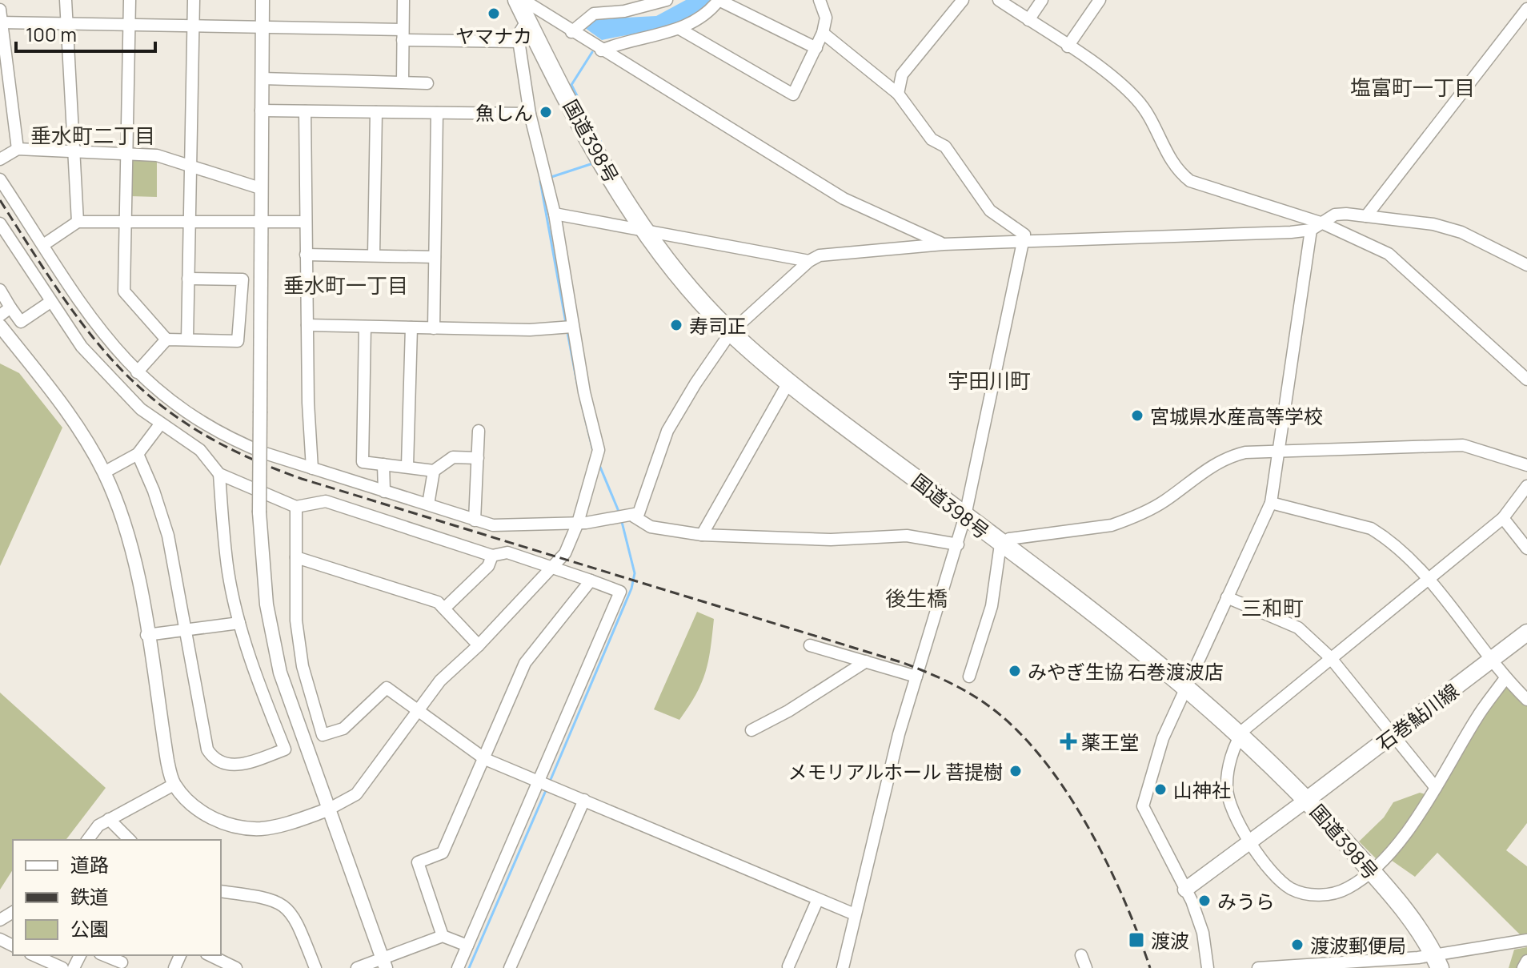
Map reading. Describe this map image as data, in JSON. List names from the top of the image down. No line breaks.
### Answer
{"streets":{"highway":["国道398号"],"main road":["石巻鮎川線"]},"crossings":[["国道398号","石巻鮎川線"]],"districts":["塩富町一丁目","垂水町二丁目","垂水町一丁目","宇田川町","後生橋","三和町"],"places":{"other":["ヤマナカ","魚しん","寿司正","宮城県水産高等学校","みやぎ生協 石巻渡波店","メモリアルホール 菩提樹","山神社","みうら","渡波郵便局"],"health":["薬王堂"],"transit":["渡波"]},"legend":["道路","鉄道","公園"],"scale_bar":"100 m"}
